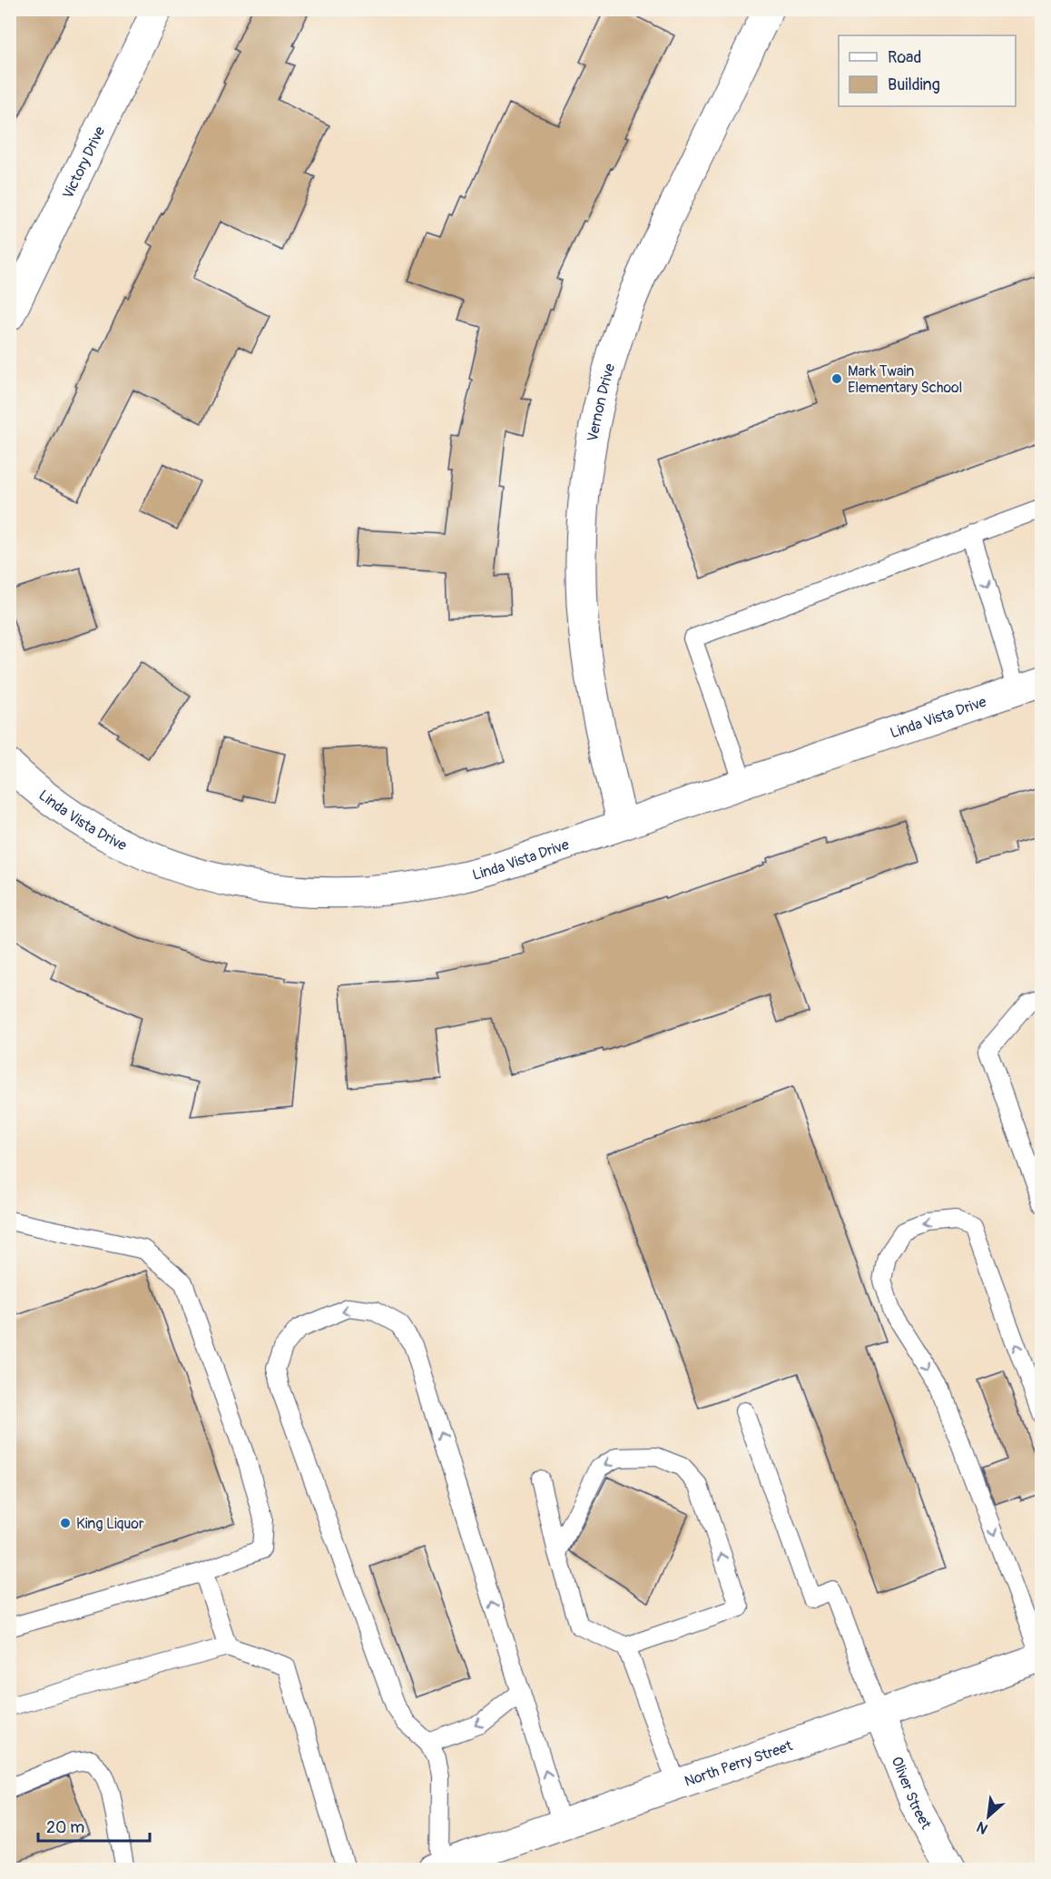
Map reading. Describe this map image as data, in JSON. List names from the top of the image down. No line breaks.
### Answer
{"streets":{"street":["Victory Drive","Vernon Drive","Linda Vista Drive","North Perry Street","Oliver Street"]},"crossings":[["Vernon Drive","Linda Vista Drive"],["North Perry Street","Oliver Street"]],"places":["Mark Twain Elementary School","King Liquor"],"legend":["Road","Building"],"scale_bar":"20 m","north":"bottom left"}
